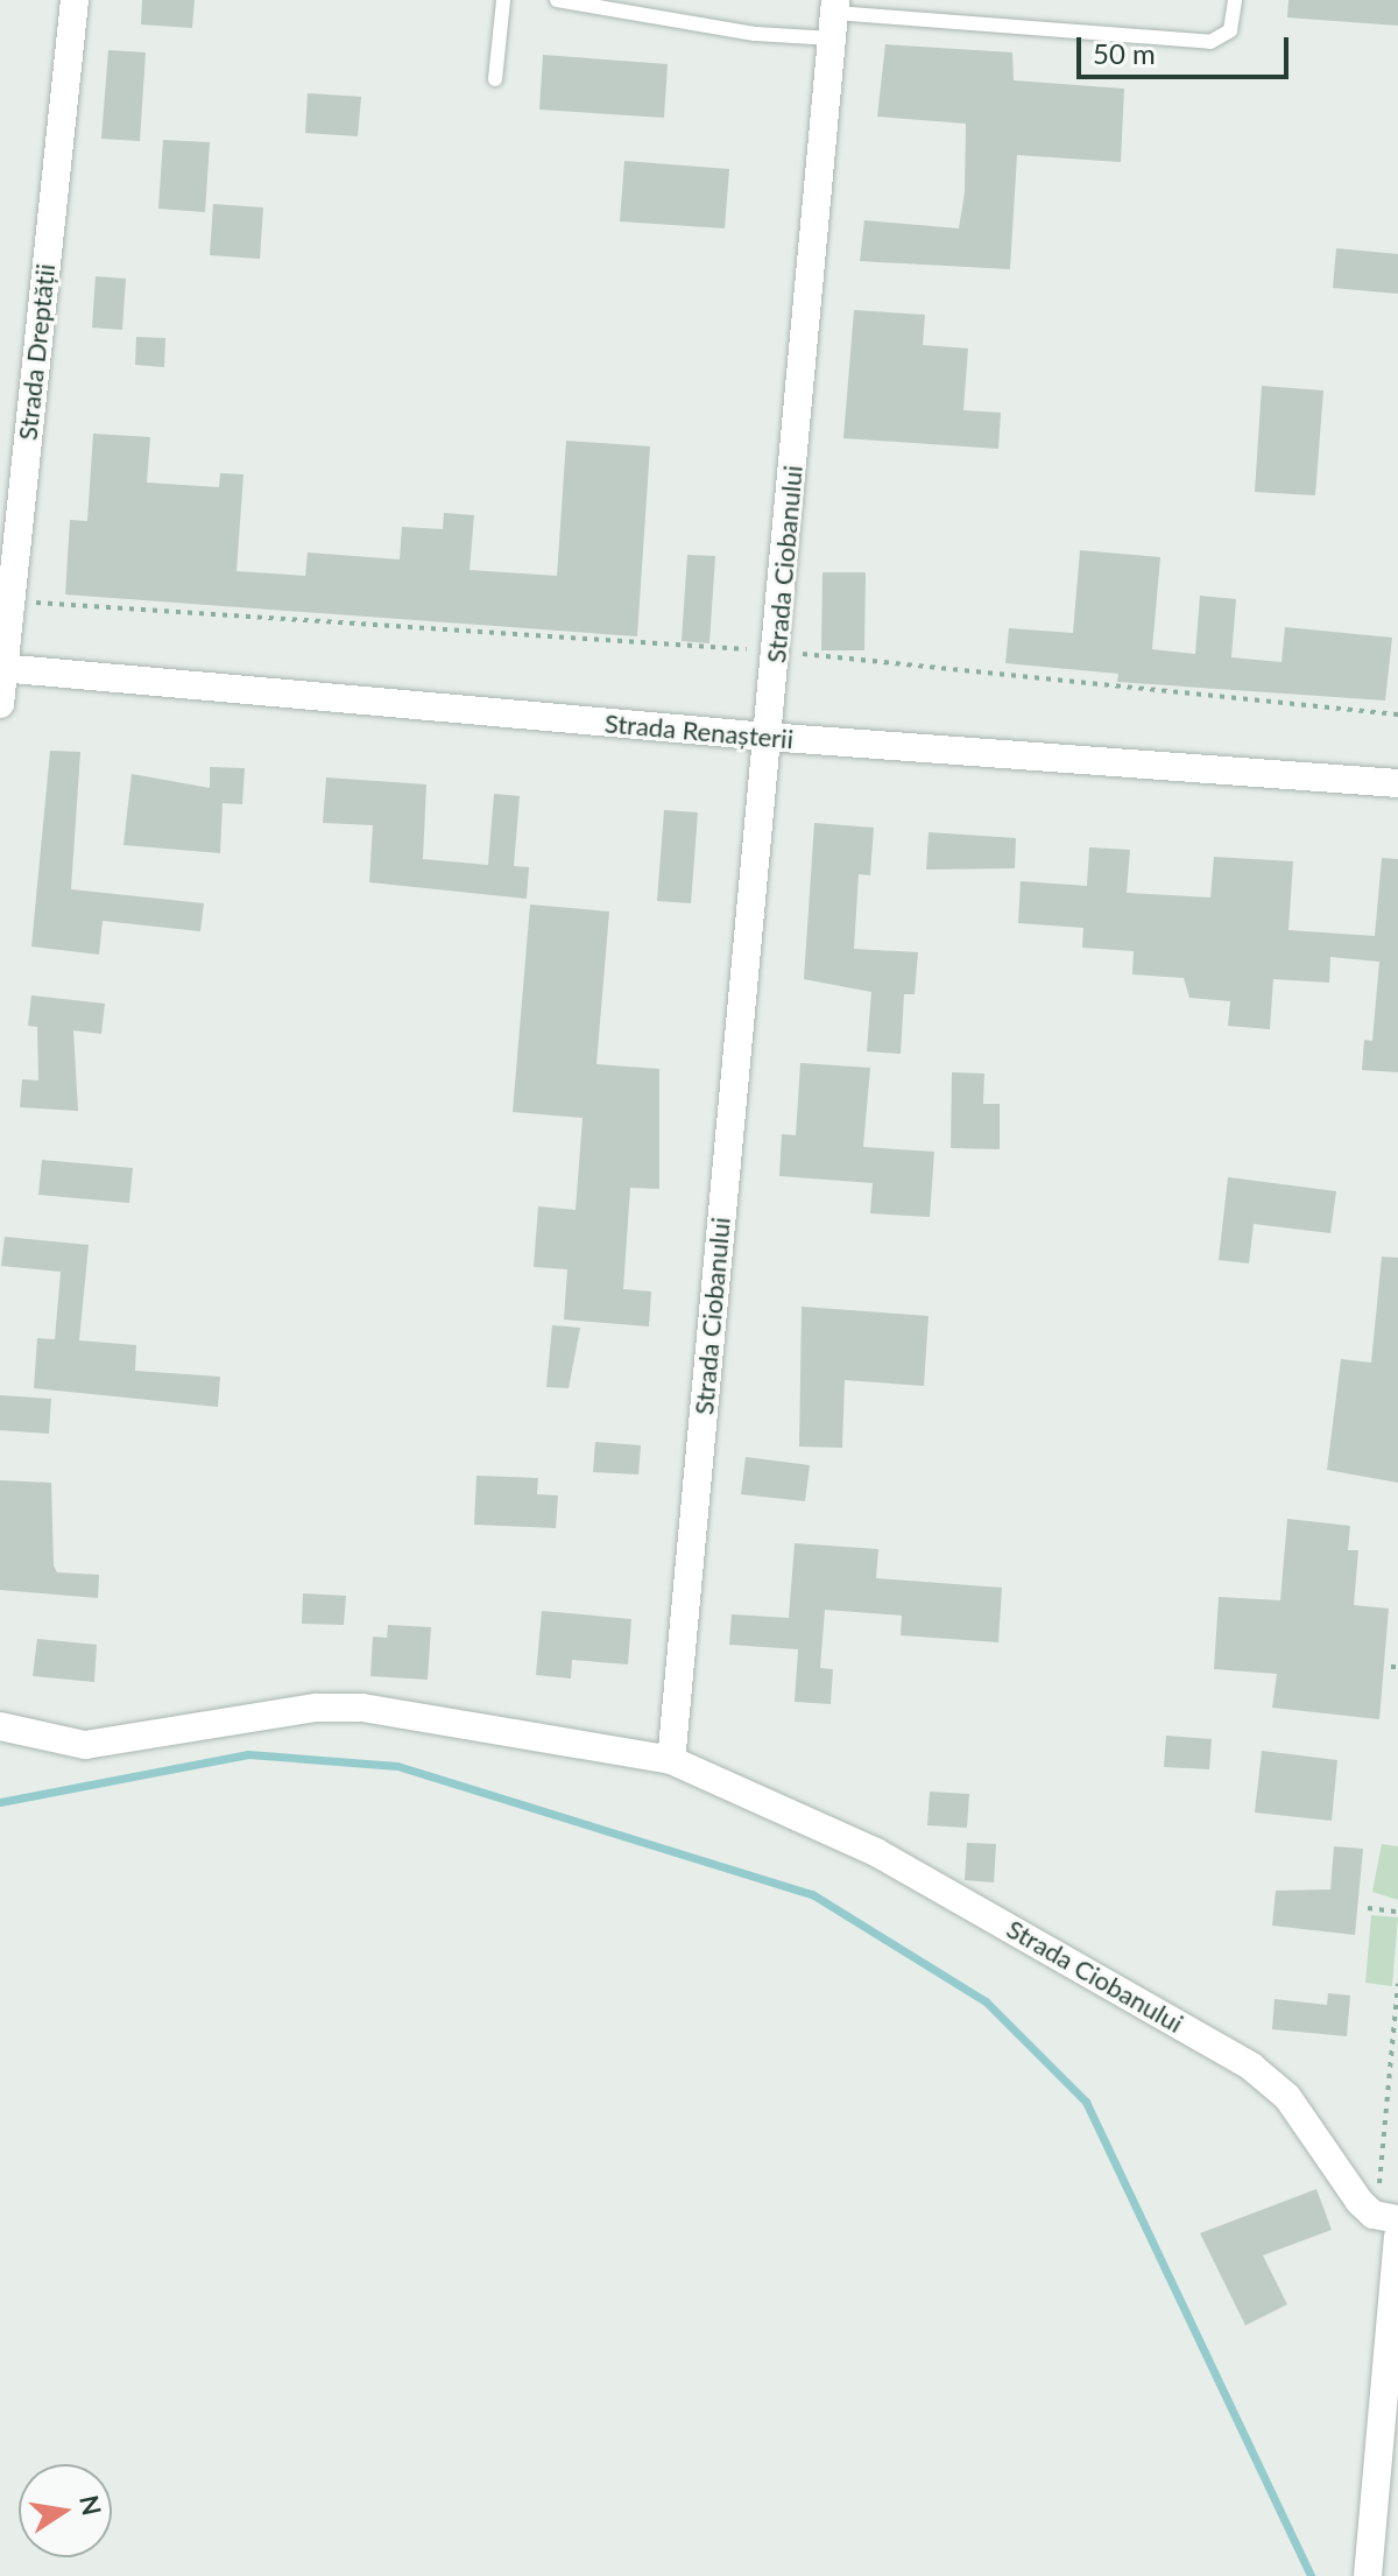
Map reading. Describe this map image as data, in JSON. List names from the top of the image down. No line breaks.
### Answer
{"streets":{"street":["Strada Dreptății","Strada Ciobanului","Strada Renașterii"]},"crossings":[["Strada Dreptății","Strada Renașterii"],["Strada Ciobanului","Strada Renașterii"]],"scale_bar":"50 m","north":"right"}
